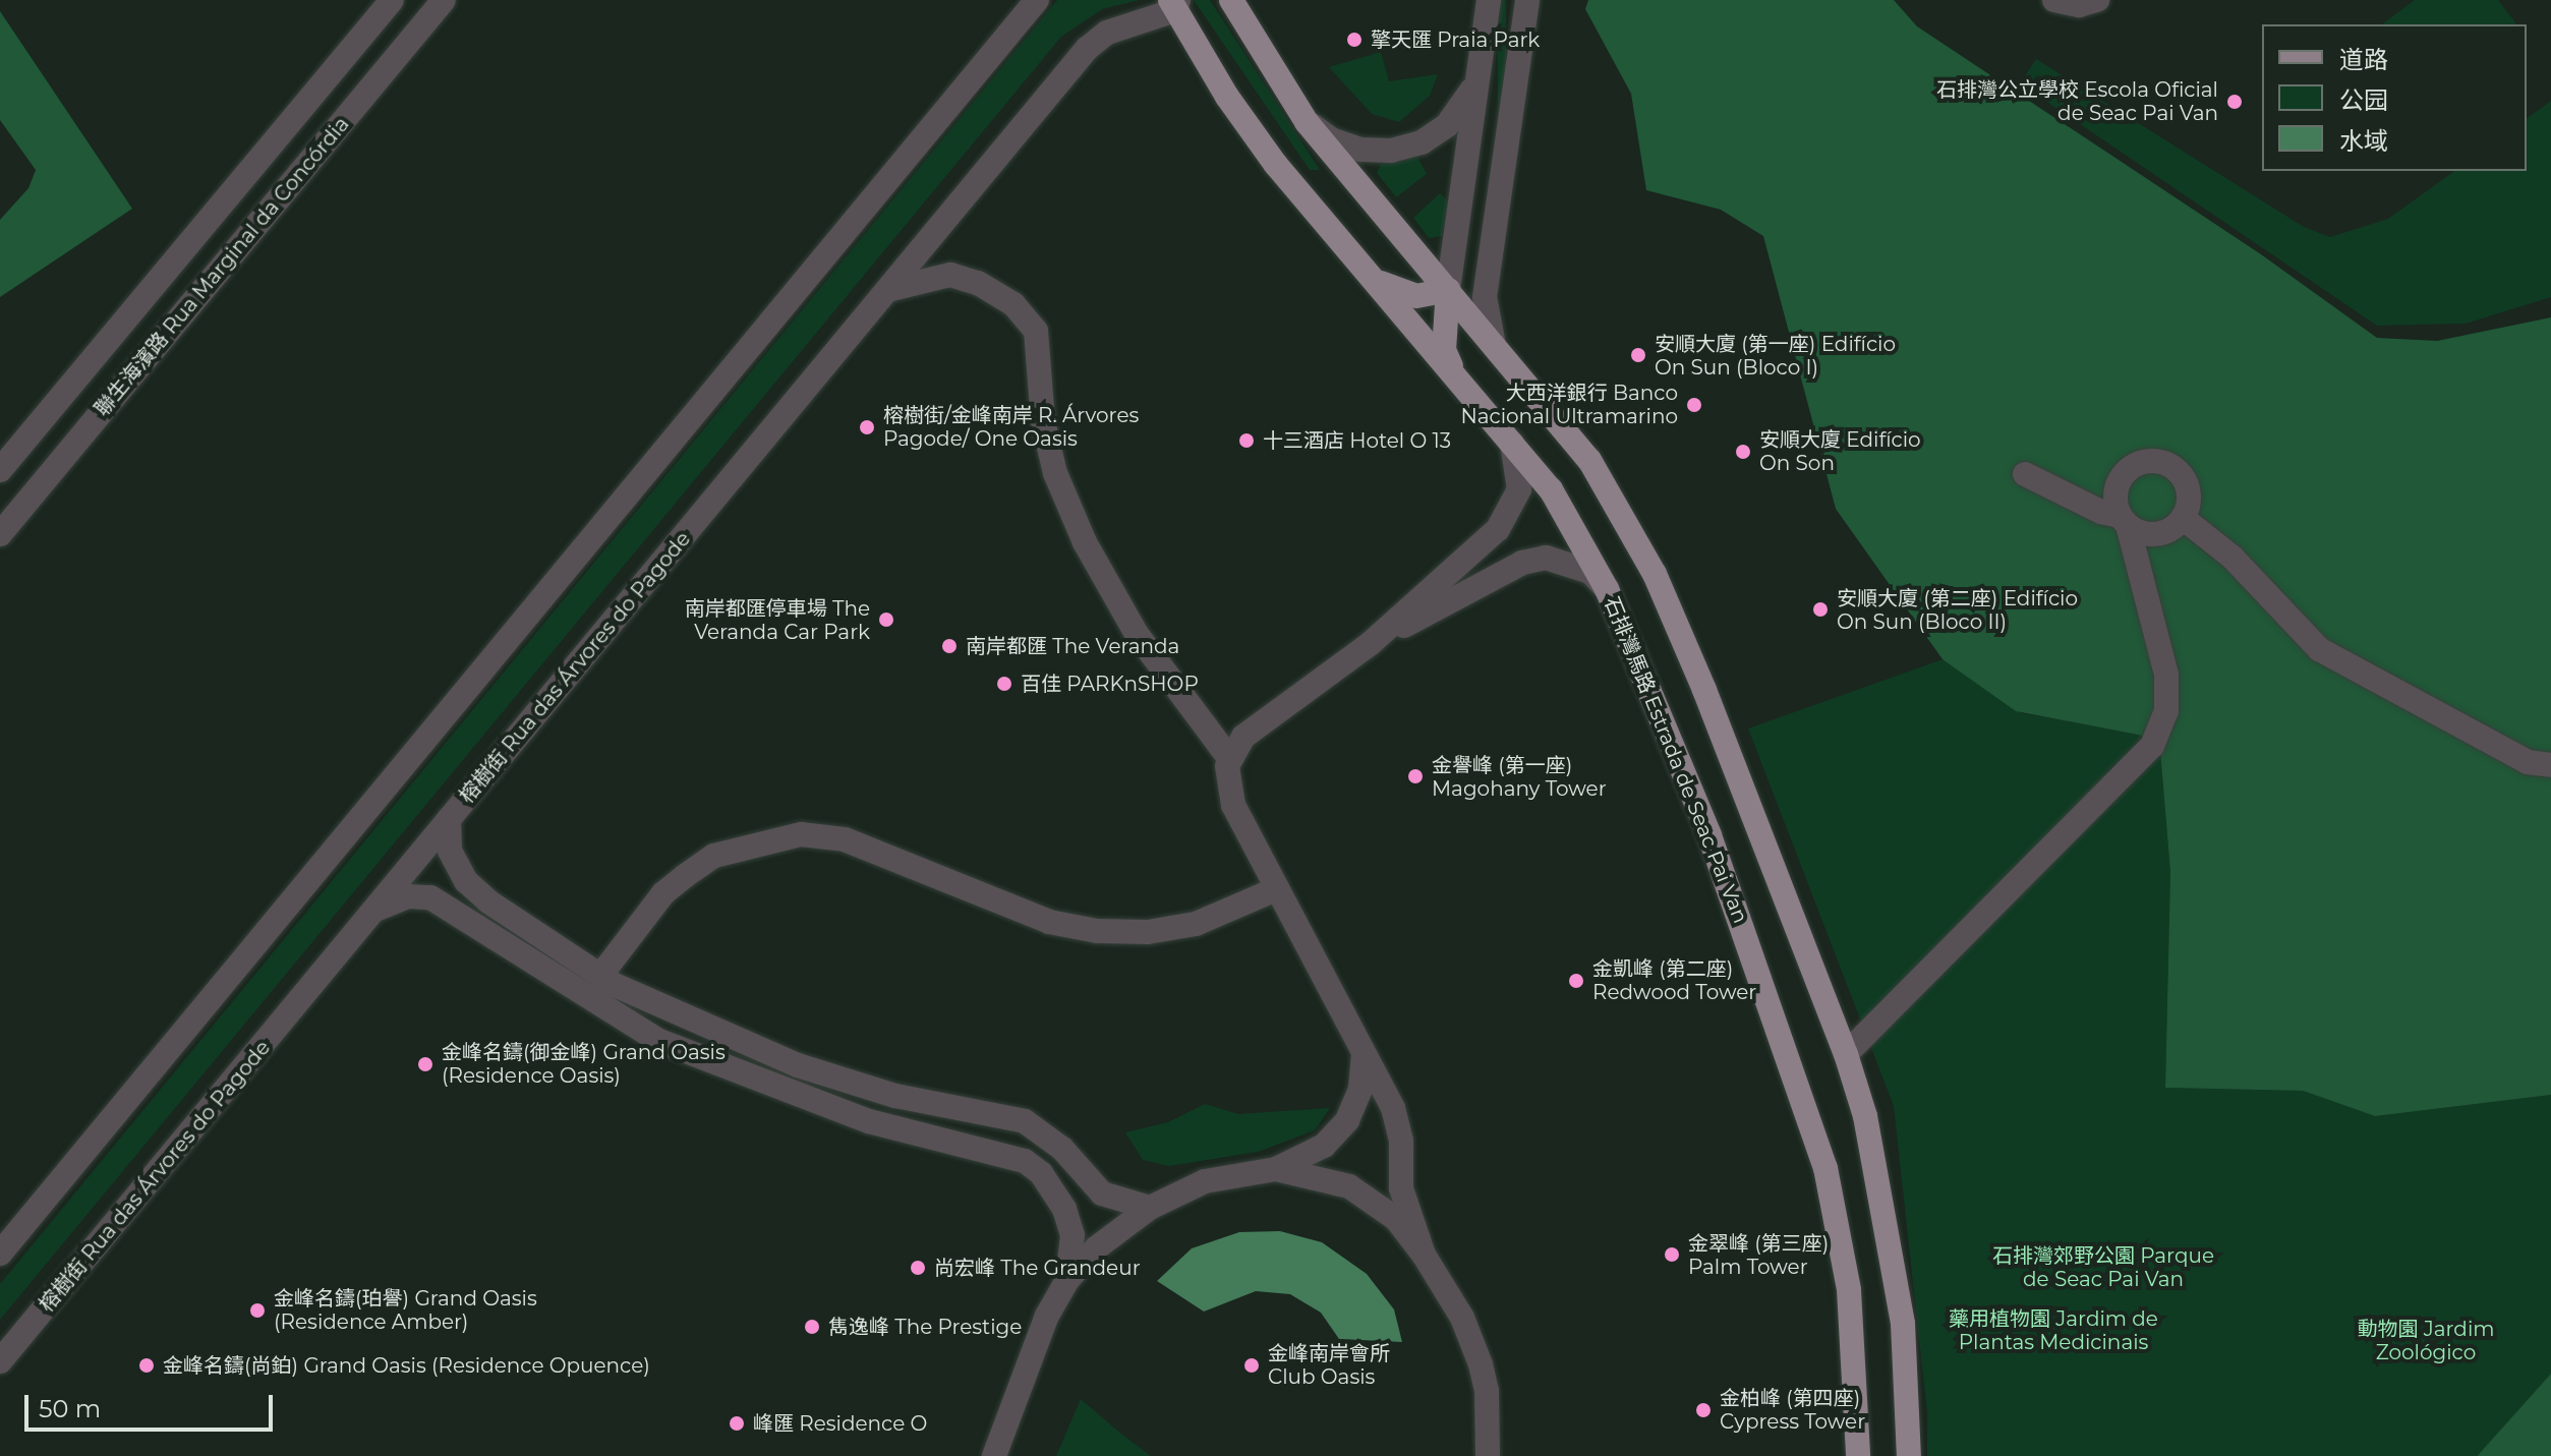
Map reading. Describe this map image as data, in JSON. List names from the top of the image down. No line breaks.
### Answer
{"streets":{"main road":["石排灣馬路 Estrada de Seac Pai Van"],"street":["聯生海濱路 Rua Marginal da Concórdia","榕樹街 Rua das Árvores do Pagode"]},"crossings":[["榕樹街 Rua das Árvores do Pagode","石排灣馬路 Estrada de Seac Pai Van"]],"parks":["石排灣郊野公園 Parque de Seac Pai Van","藥用植物園 Jardim de Plantas Medicinais","動物園 Jardim Zoológico"],"places":["擎天匯 Praia Park","石排灣公立學校 Escola Oficial de Seac Pai Van","安順大廈 (第一座) Edifício On Sun (Bloco I)","大西洋銀行 Banco Nacional Ultramarino","榕樹街/金峰南岸 R. Árvores Pagode/ One Oasis","十三酒店 Hotel O 13","安順大廈 Edifício On Son","安順大廈 (第二座) Edifício On Sun (Bloco II)","南岸都匯停車場 The Veranda Car Park","南岸都匯 The Veranda","百佳 PARKnSHOP","金譽峰 (第一座) Magohany Tower","金凱峰 (第二座) Redwood Tower","金峰名鑄(御金峰) Grand Oasis (Residence Oasis)","金翠峰 (第三座) Palm Tower","尚宏峰 The Grandeur","金峰名鑄(珀譽) Grand Oasis (Residence Amber)","雋逸峰 The Prestige","金峰名鑄(尚鉑) Grand Oasis (Residence Opuence)","金峰南岸會所 Club Oasis","金柏峰 (第四座) Cypress Tower","峰匯 Residence O"],"legend":["道路","公园","水域"],"scale_bar":"50 m"}
